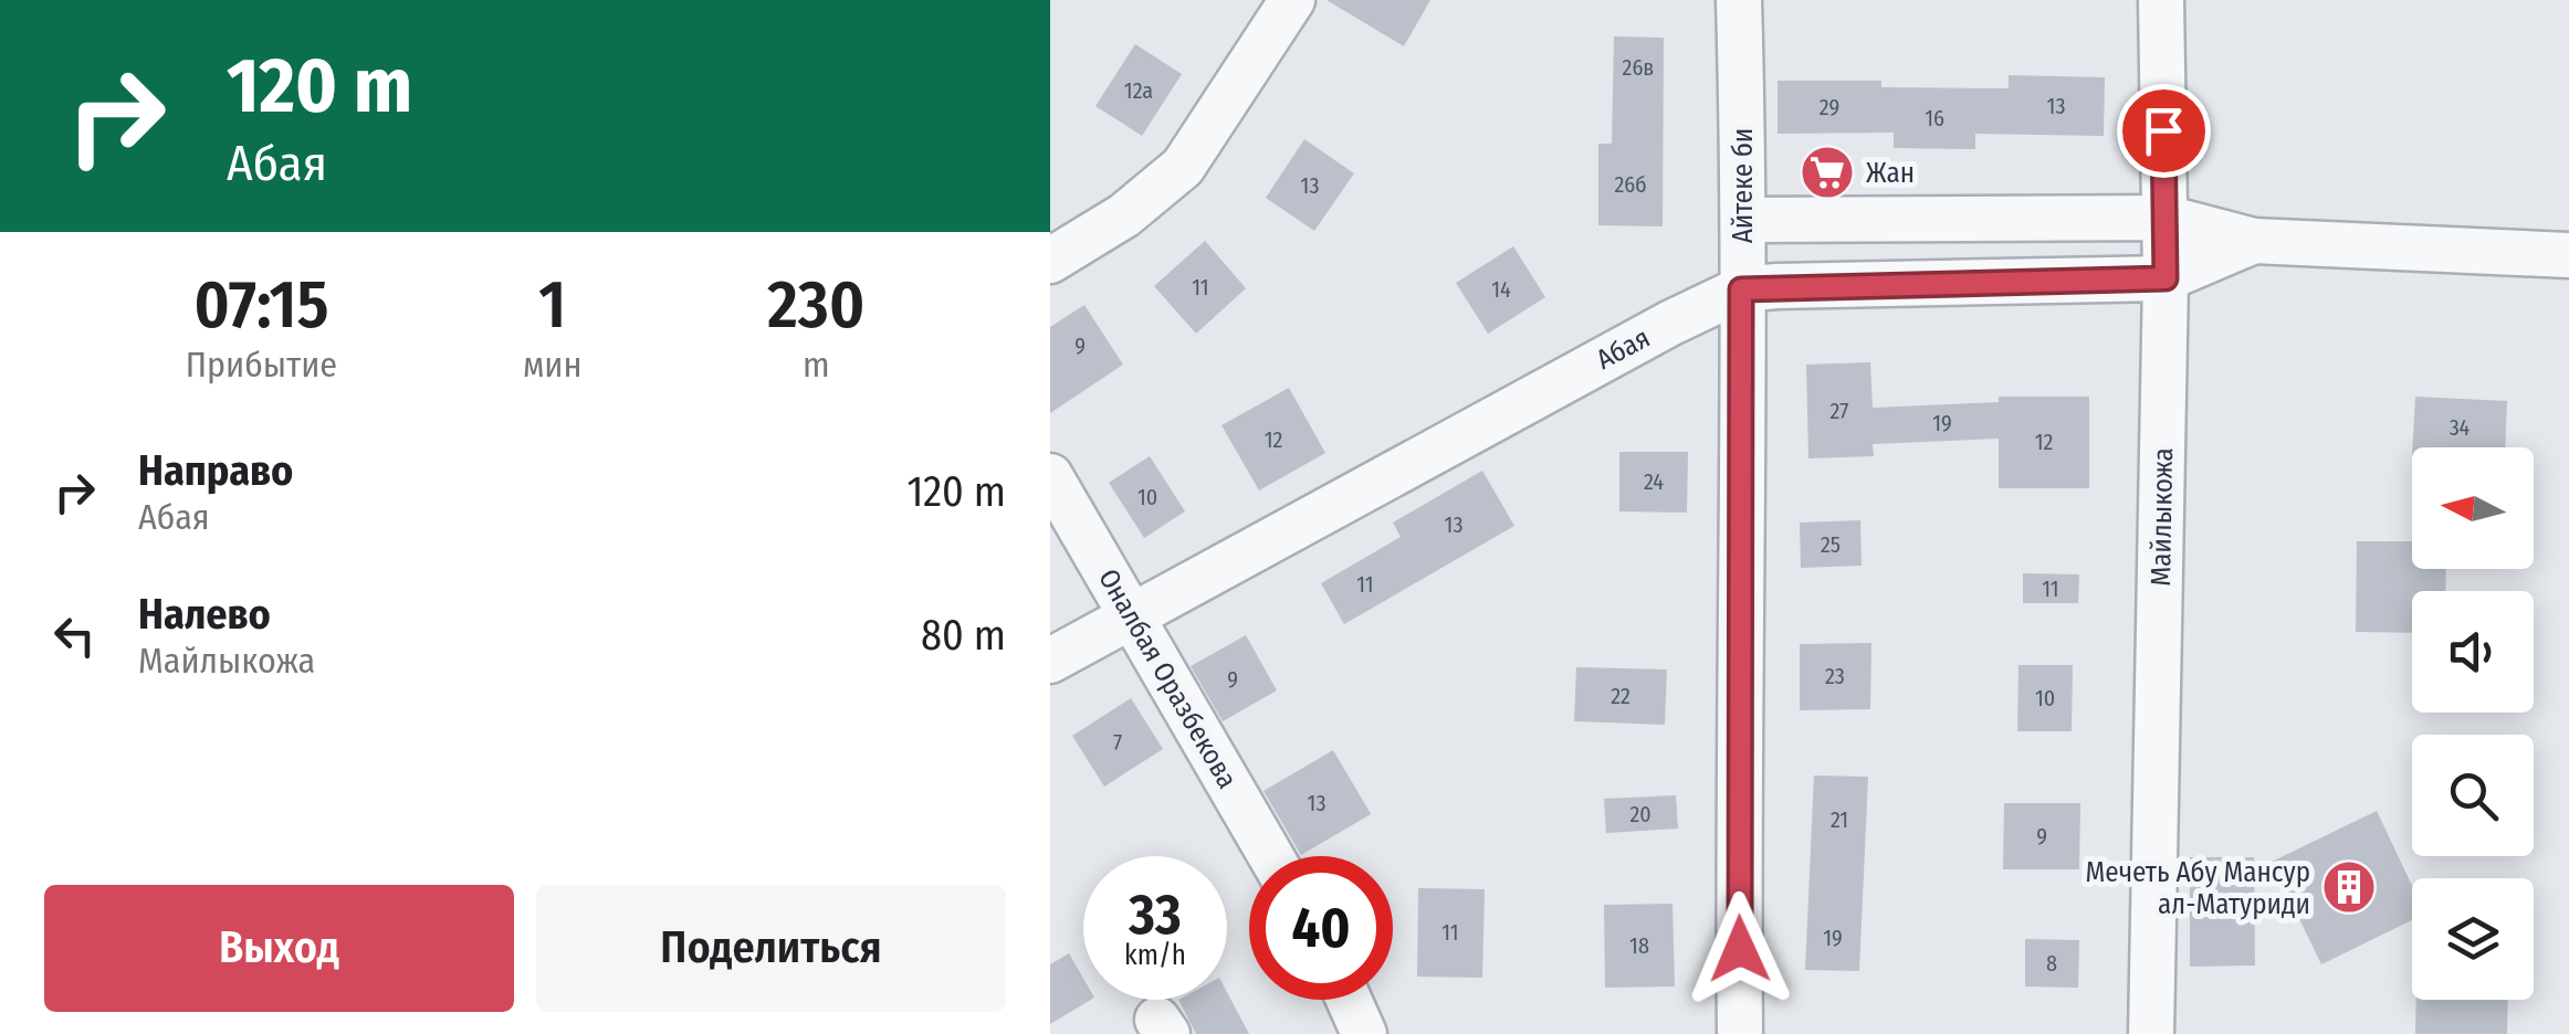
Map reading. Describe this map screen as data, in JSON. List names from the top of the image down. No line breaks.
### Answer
{"streets":{"street":["Айтеке би","Абая","Майлыкожа","Оналбая Оразбекова"]},"crossings":[["Айтеке би","Абая"],["Абая","Майлыкожа"],["Абая","Оналбая Оразбекова"]],"places":{"supermarket":["Жан"],"building":["Мечеть Абу Мансур ал-Матуриди"]},"house_numbers":["26в","12а","13","29","16","26б","13","11","14","9","27","19","34","12","12","24","10","13","25","11","11","23","9","22","10","7","13","20","21","9","11","19","18","8"],"north":"left","page":{"turn":["120 m","Абая"],"eta":["07:15","Прибытие","1","мин","230","m"],"list":[{"name":"Направо","note":"Абая","value":"120 m"},{"name":"Налево","note":"Майлыкожа","value":"80 m"}],"speed":"33 km/h","limit":"40","buttons":["Выход","Поделиться"]}}
